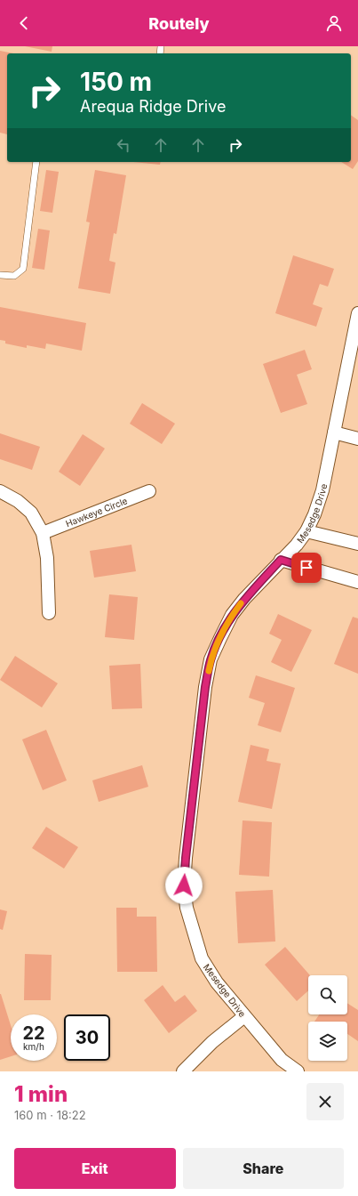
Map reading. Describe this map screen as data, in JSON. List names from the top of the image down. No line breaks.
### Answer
{"streets":{"street":["Hawkeye Circle","Mesedge Drive"]},"page":{"header":"Routely","turn":["150 m","Arequa Ridge Drive"],"speed":"22 km/h","limit":"30","heading":["1 min","160 m · 18:22"],"buttons":["Exit","Share"]}}
